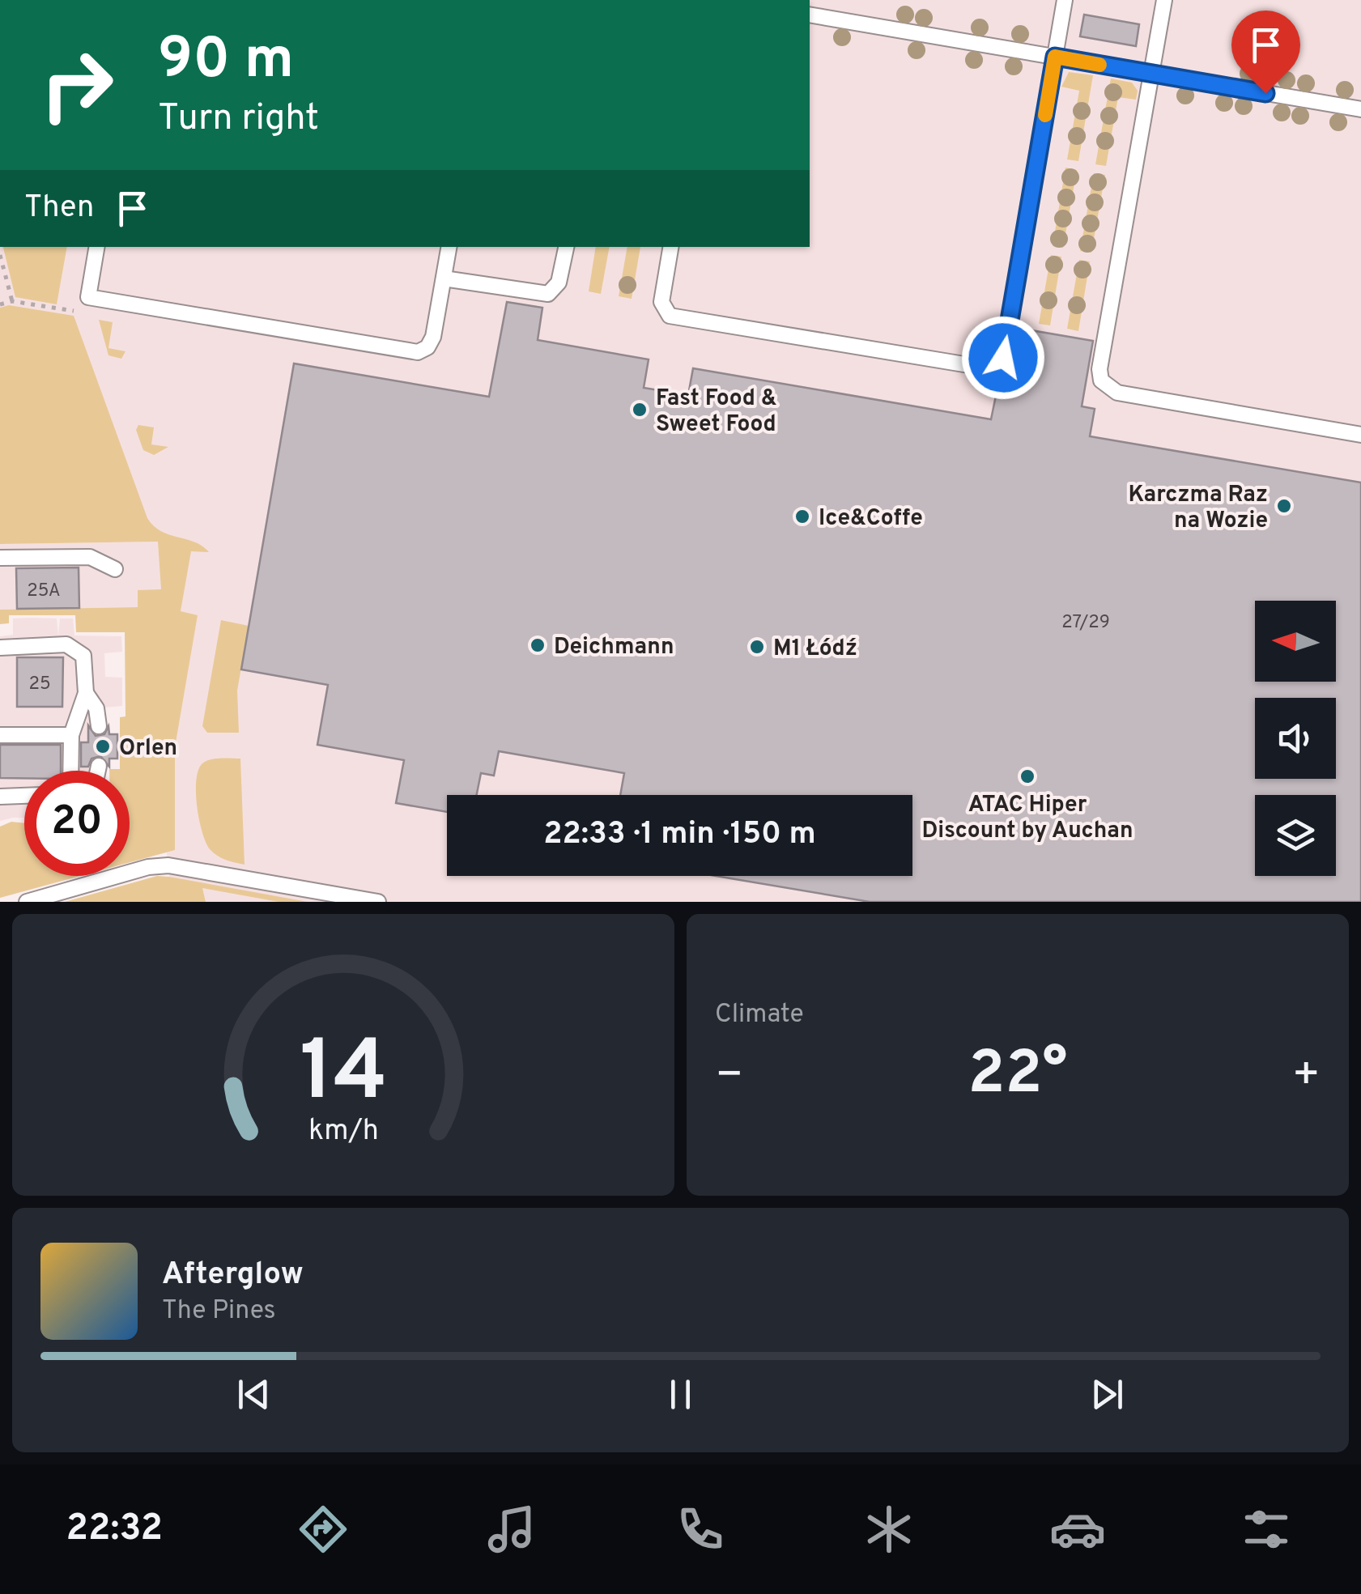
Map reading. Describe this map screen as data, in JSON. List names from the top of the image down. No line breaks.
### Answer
{"places":["Fast Food & Sweet Food","Karczma Raz na Wozie","Ice&Coffe","Deichmann","M1 Łódź","Orlen","ATAC Hiper Discount by Auchan"],"house_numbers":["25A","27/29","25"],"north":"left","page":{"turn":["90 m","Turn right"],"then":"Then","limit":"20","trip":"22:33 · 1 min · 150 m","tile":"Climate","heat":["−","22°","+"],"song":["Afterglow","The Pines"],"tabs":"22:32","gauge":["14","km/h"]}}
